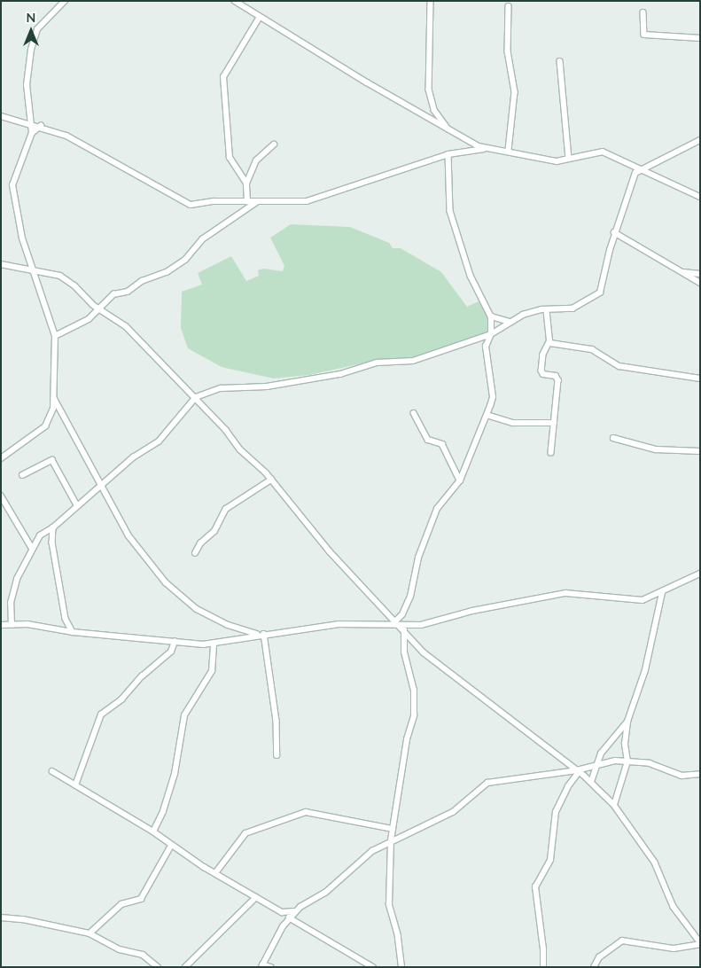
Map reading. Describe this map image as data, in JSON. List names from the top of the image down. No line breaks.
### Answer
{"north":"top"}
